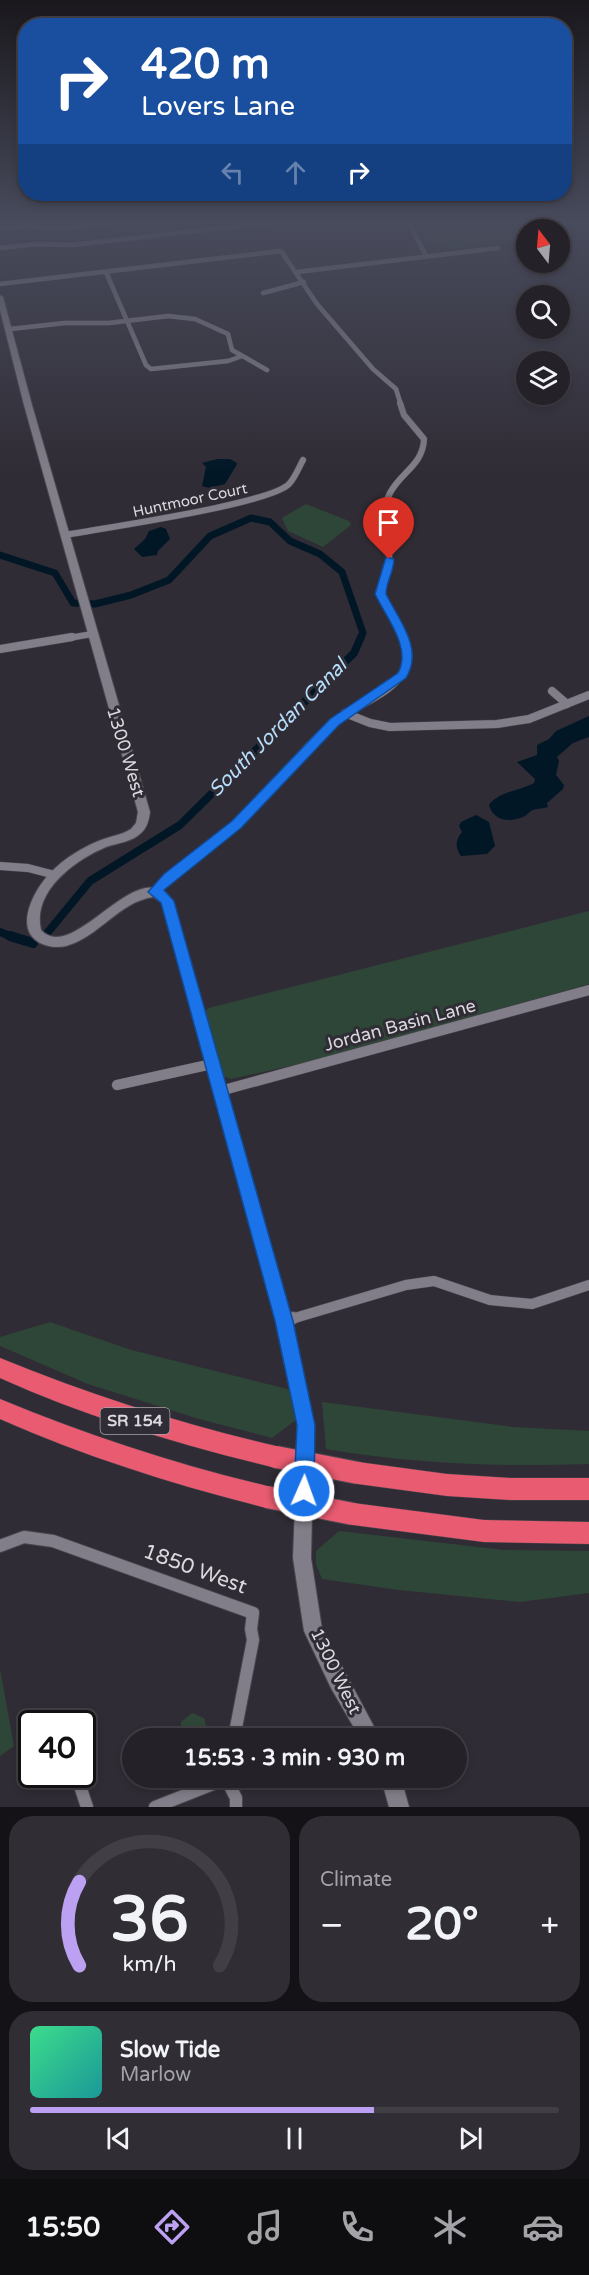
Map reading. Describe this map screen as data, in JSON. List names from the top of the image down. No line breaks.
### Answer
{"streets":{"highway":["SR 154"],"street":["Huntmoor Court","1300 West","Jordan Basin Lane","1850 West"]},"crossings":[["Huntmoor Court","1300 West"],["1300 West","Jordan Basin Lane"]],"water":["South Jordan Canal"],"north":"top","page":{"turn":["420 m","Lovers Lane"],"limit":"40","trip":"15:53 · 3 min · 930 m","tile":"Climate","heat":["−","20°","+"],"song":["Slow Tide","Marlow"],"tabs":"15:50","gauge":["36","km/h"]}}
